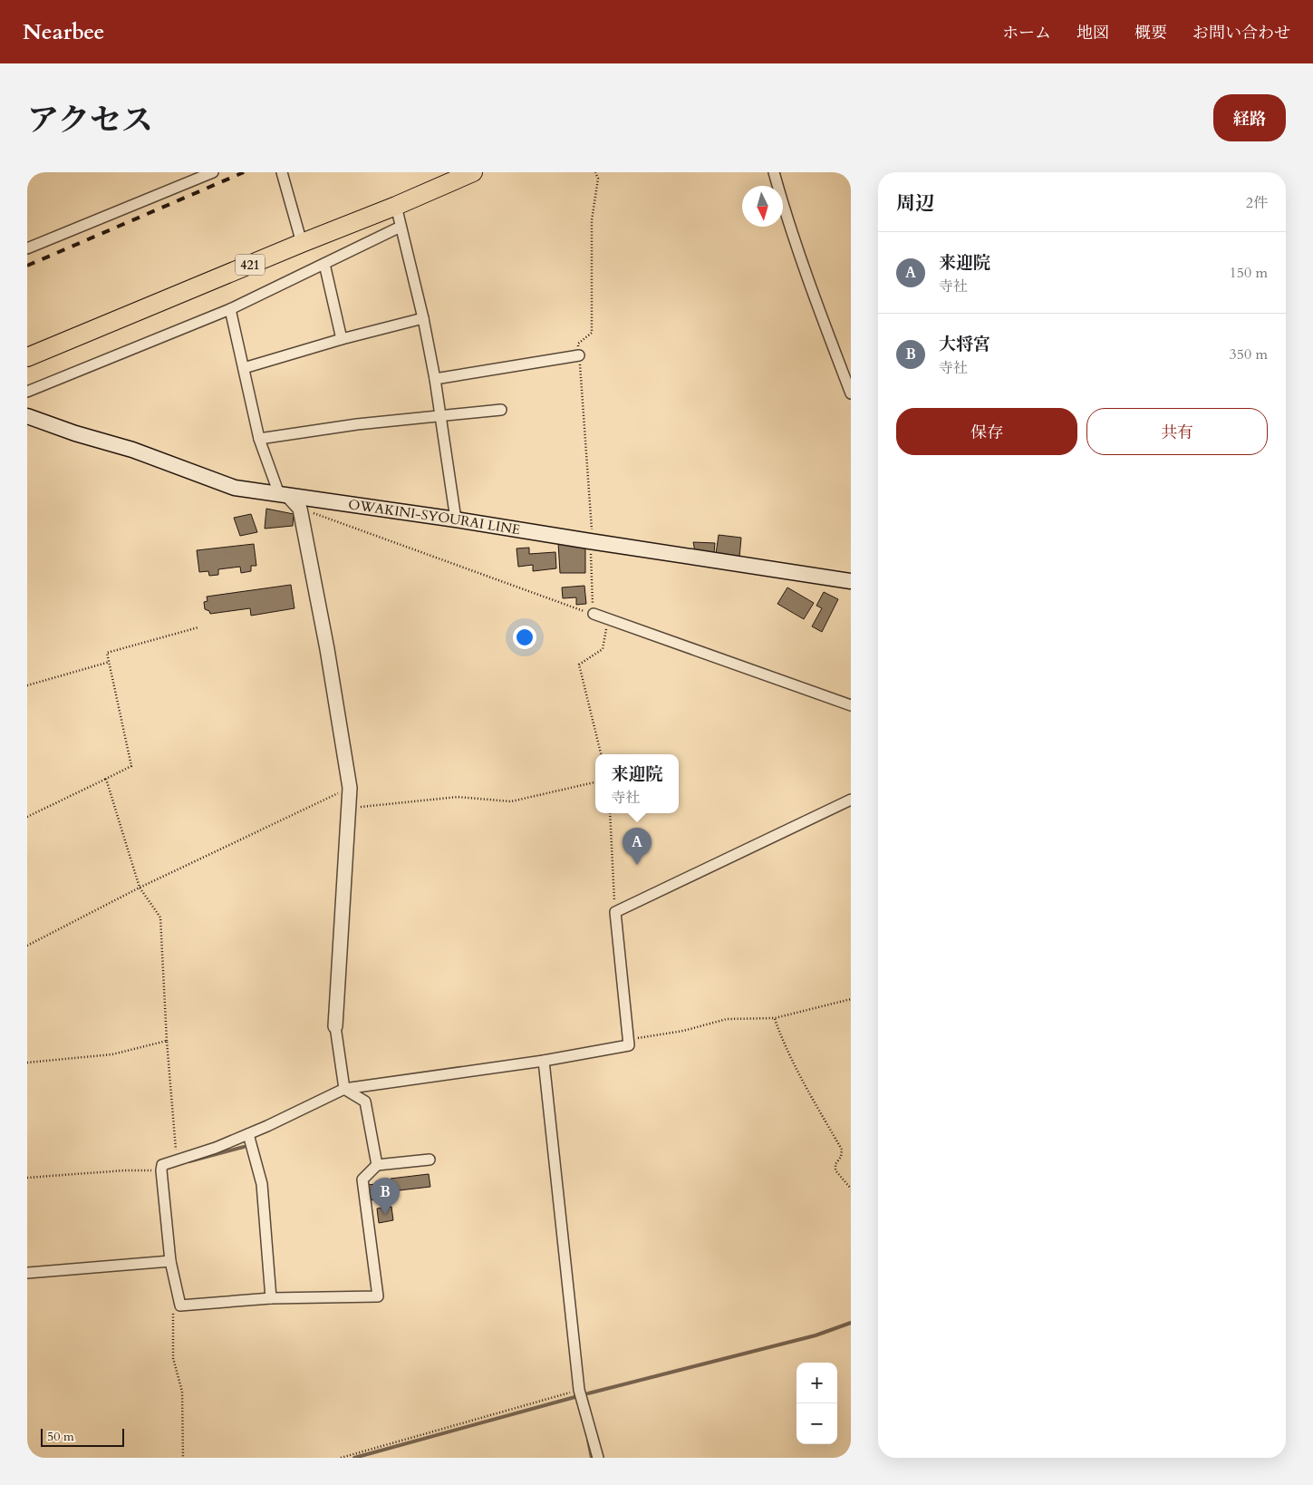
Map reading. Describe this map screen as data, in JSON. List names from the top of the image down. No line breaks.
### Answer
{"streets":{"highway":["421"],"main road":["OWAKINI-SYOURAI LINE"]},"scale_bar":"50 m","north":"bottom","page":{"header":"Nearbee","nav":["ホーム","地図","概要","お問い合わせ"],"title":"アクセス","buttons":["経路",["保存","共有"]],"heading":["周辺","2件"],"list":[{"mark":"A","name":"来迎院","note":"寺社","value":"150 m"},{"mark":"B","name":"大将宮","note":"寺社","value":"350 m"}],"popup":["来迎院","寺社"],"pins":["A","B"],"map_buttons":["+","−"],"scale":"50 m"}}
